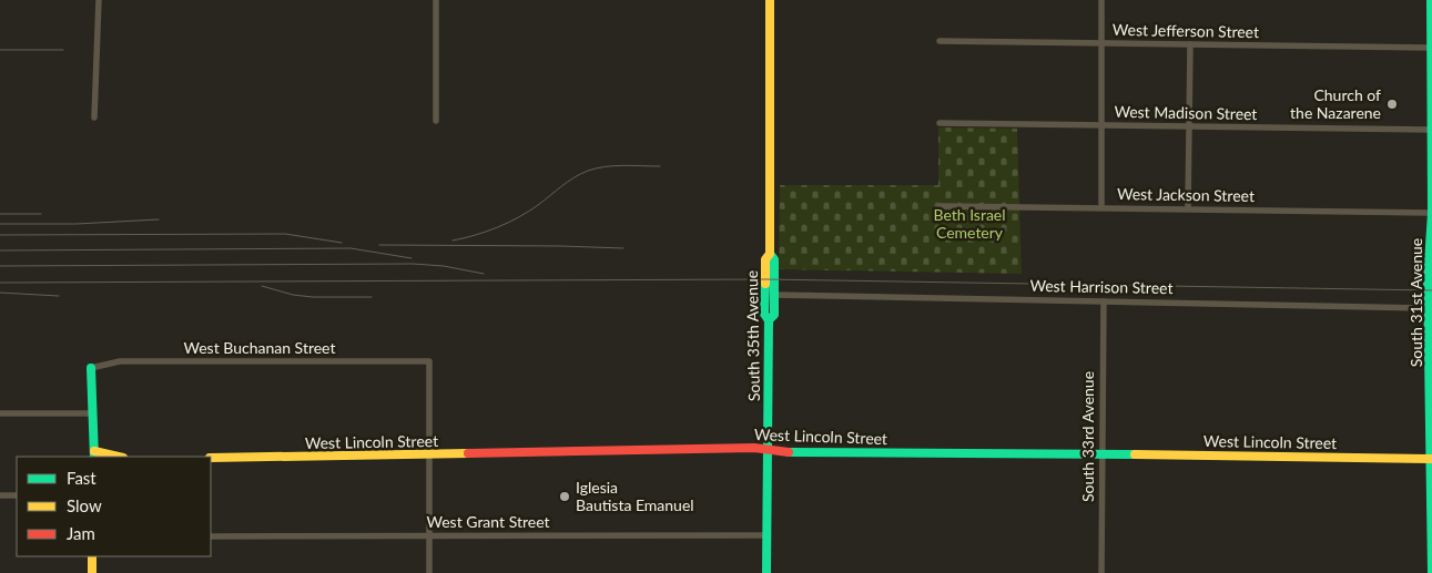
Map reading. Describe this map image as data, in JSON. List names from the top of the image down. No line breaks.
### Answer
{"streets":{"street":["West Jefferson Street","West Madison Street","West Jackson Street","West Harrison Street","South 31st Avenue","South 35th Avenue","West Buchanan Street","West Lincoln Street","South 33rd Avenue","West Grant Street"]},"crossings":[["West Jefferson Street","South 31st Avenue"],["West Madison Street","South 31st Avenue"],["West Jackson Street","South 31st Avenue"],["West Harrison Street","South 31st Avenue"],["West Harrison Street","South 33rd Avenue"],["South 31st Avenue","West Lincoln Street"],["South 35th Avenue","West Lincoln Street"],["South 35th Avenue","West Grant Street"],["West Buchanan Street","West Lincoln Street"],["West Lincoln Street","South 33rd Avenue"]],"parks":["Beth Israel Cemetery"],"places":["Church of the Nazarene","Iglesia Bautista Emanuel"],"legend":["Fast","Slow","Jam"]}
